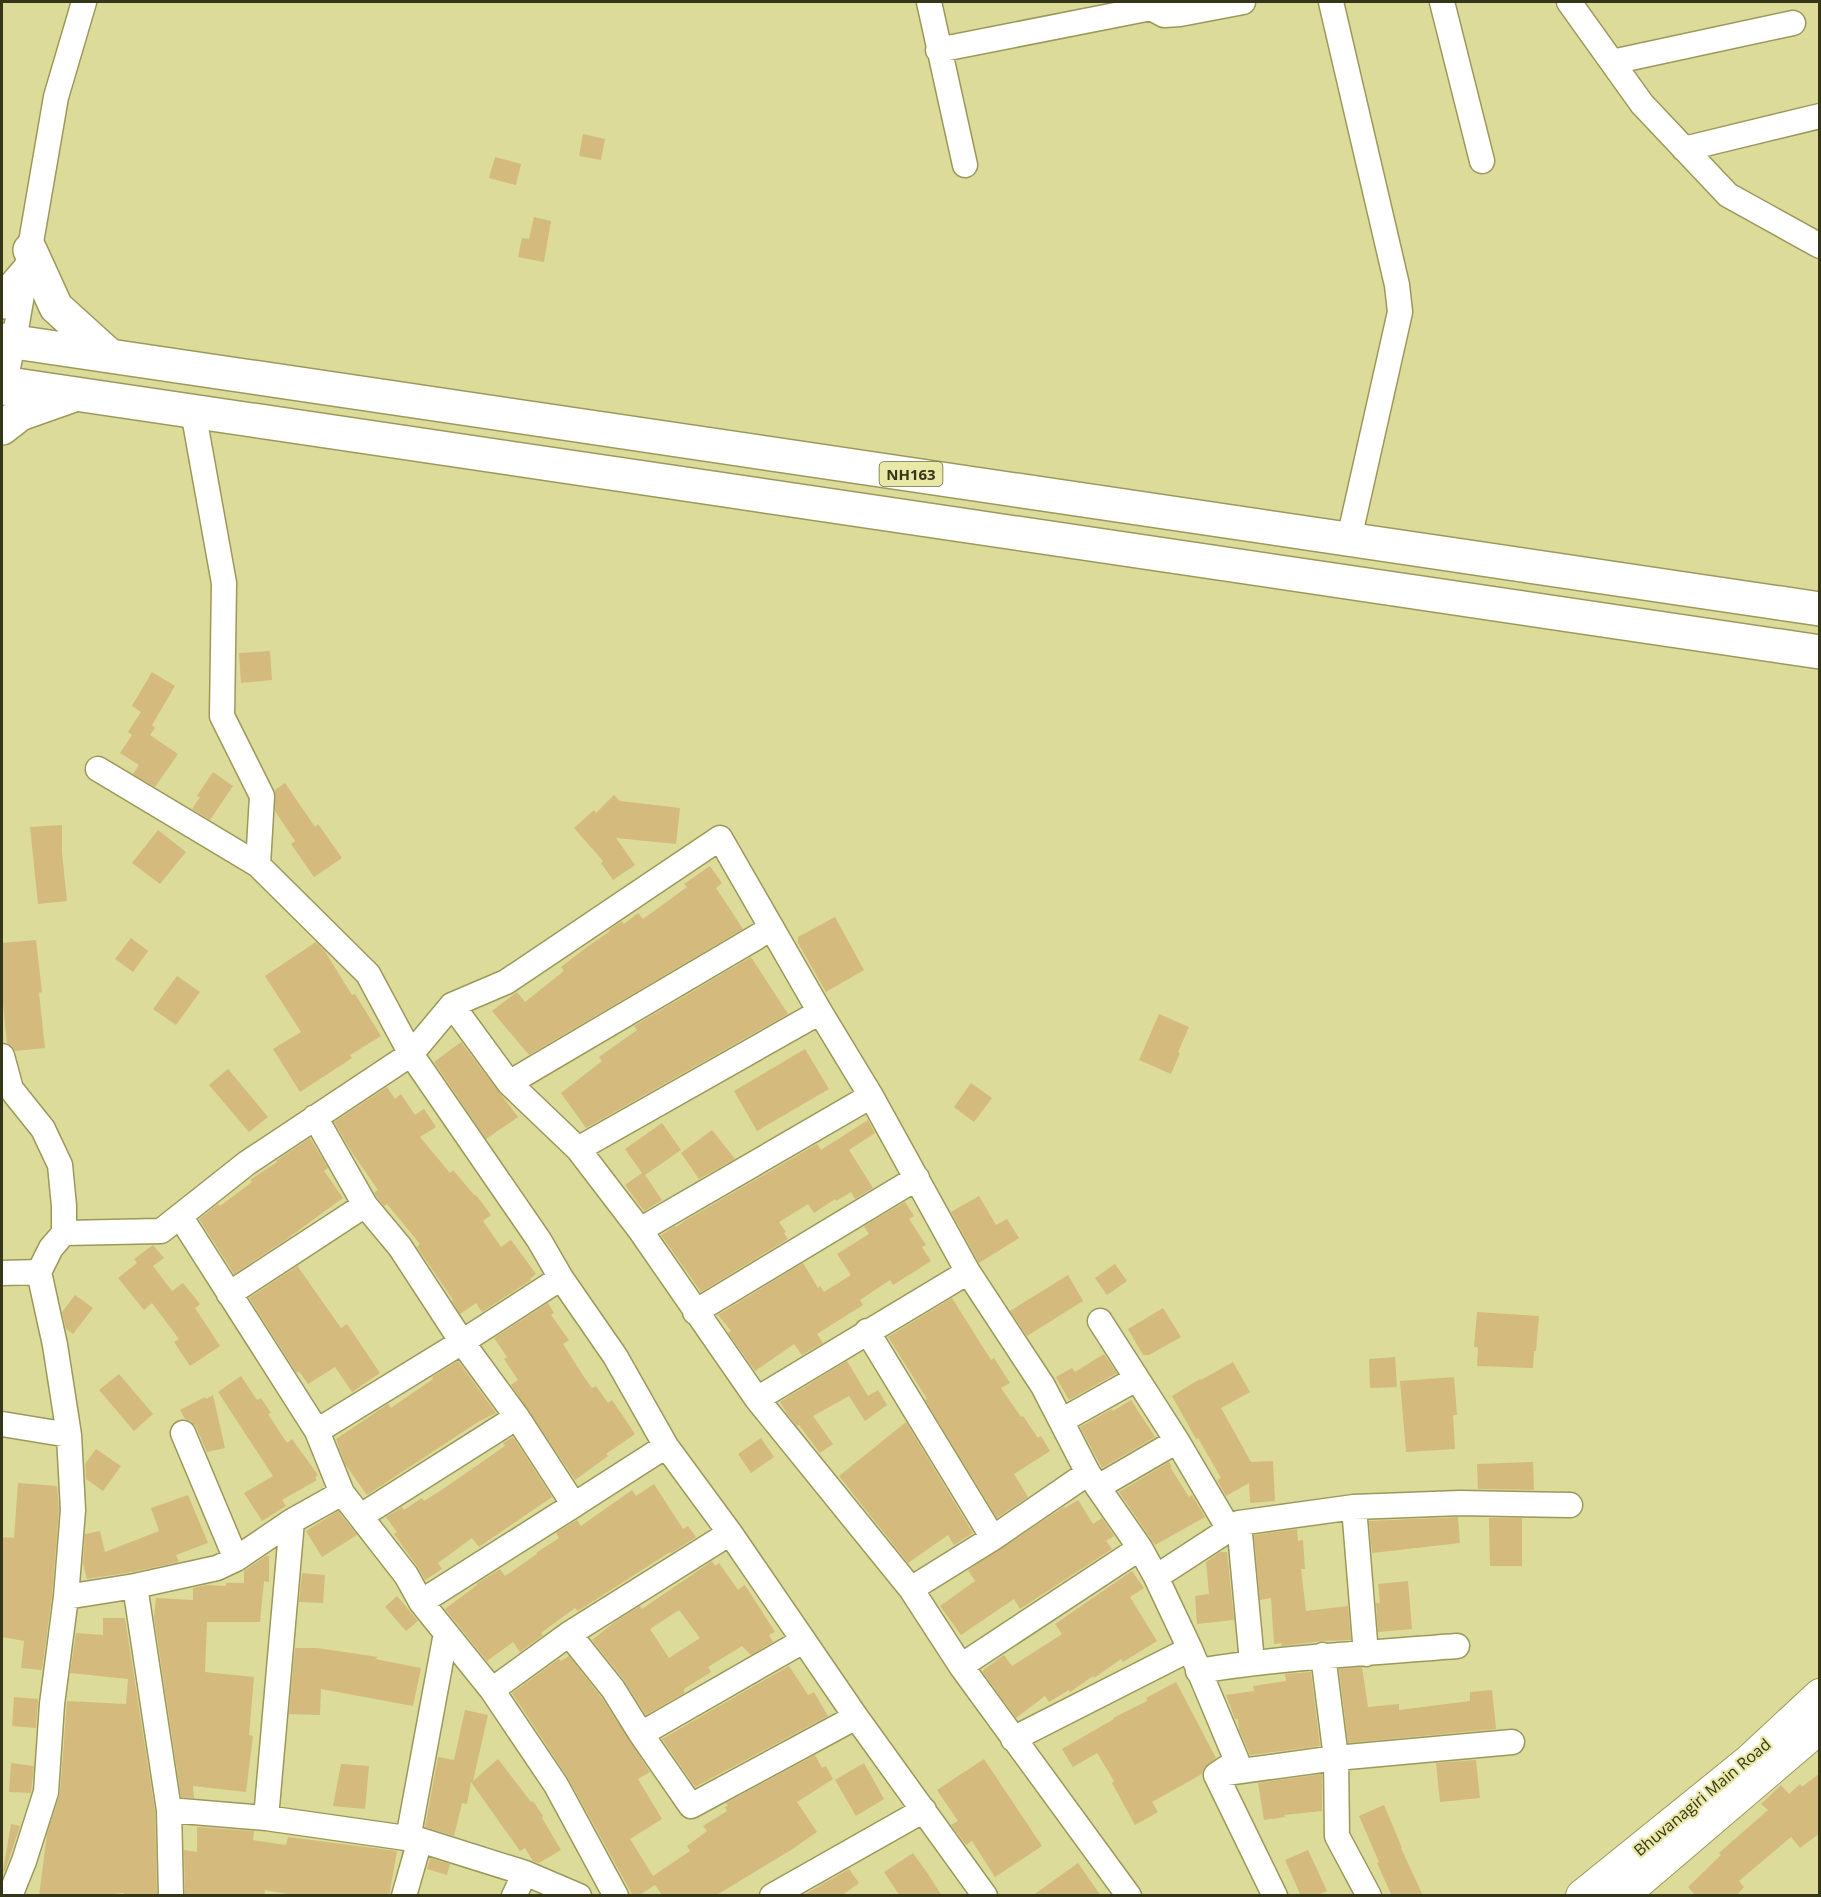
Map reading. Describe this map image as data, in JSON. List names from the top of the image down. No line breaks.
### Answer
{"streets":{"highway":["NH163"],"main road":["Bhuvanagiri Main Road"]}}
